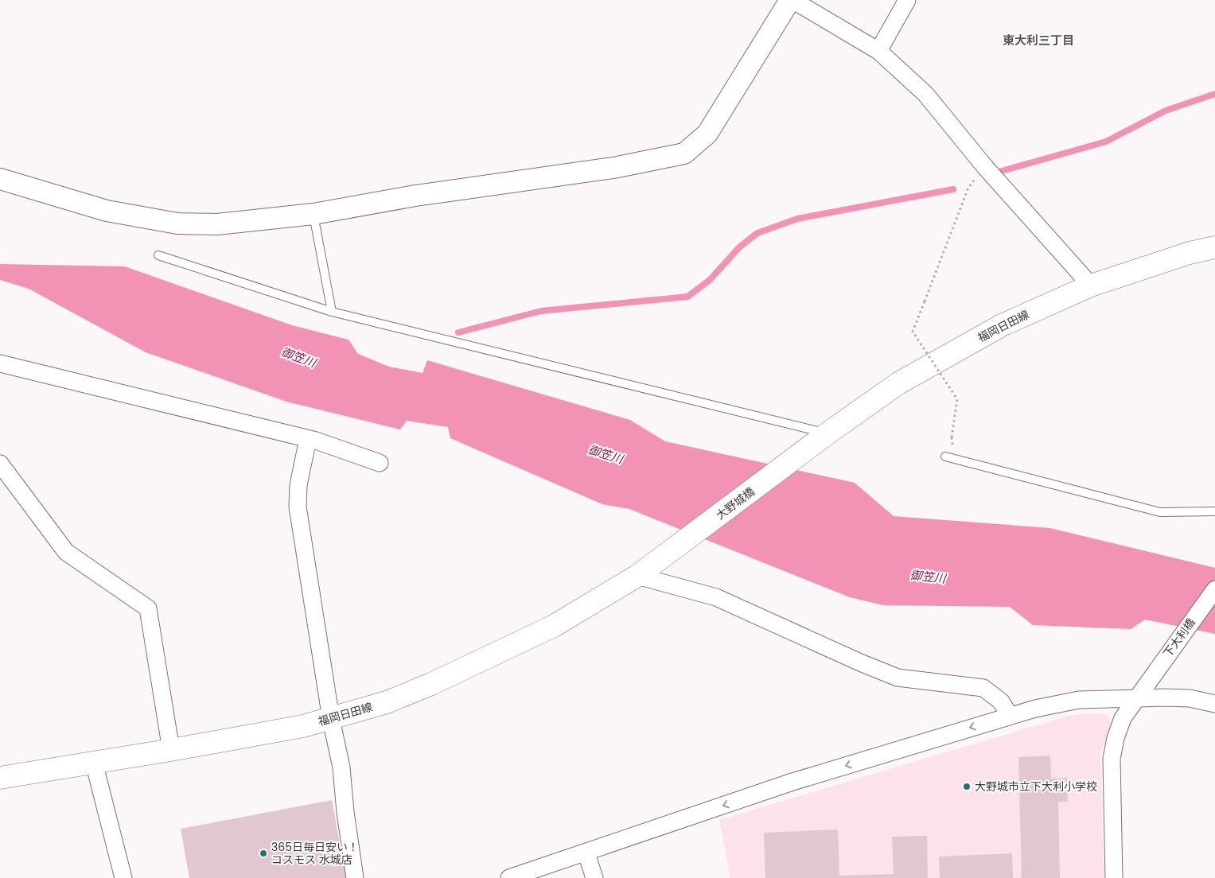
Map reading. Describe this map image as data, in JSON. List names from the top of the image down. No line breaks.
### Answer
{"streets":{"main road":["福岡日田線","大野城橋"],"street":["下大利橋"]},"crossings":[["福岡日田線","大野城橋"]],"districts":["東大利三丁目"],"water":["御笠川"],"places":["大野城市立下大利小学校","365日毎日安い！ コスモス 水城店"]}
